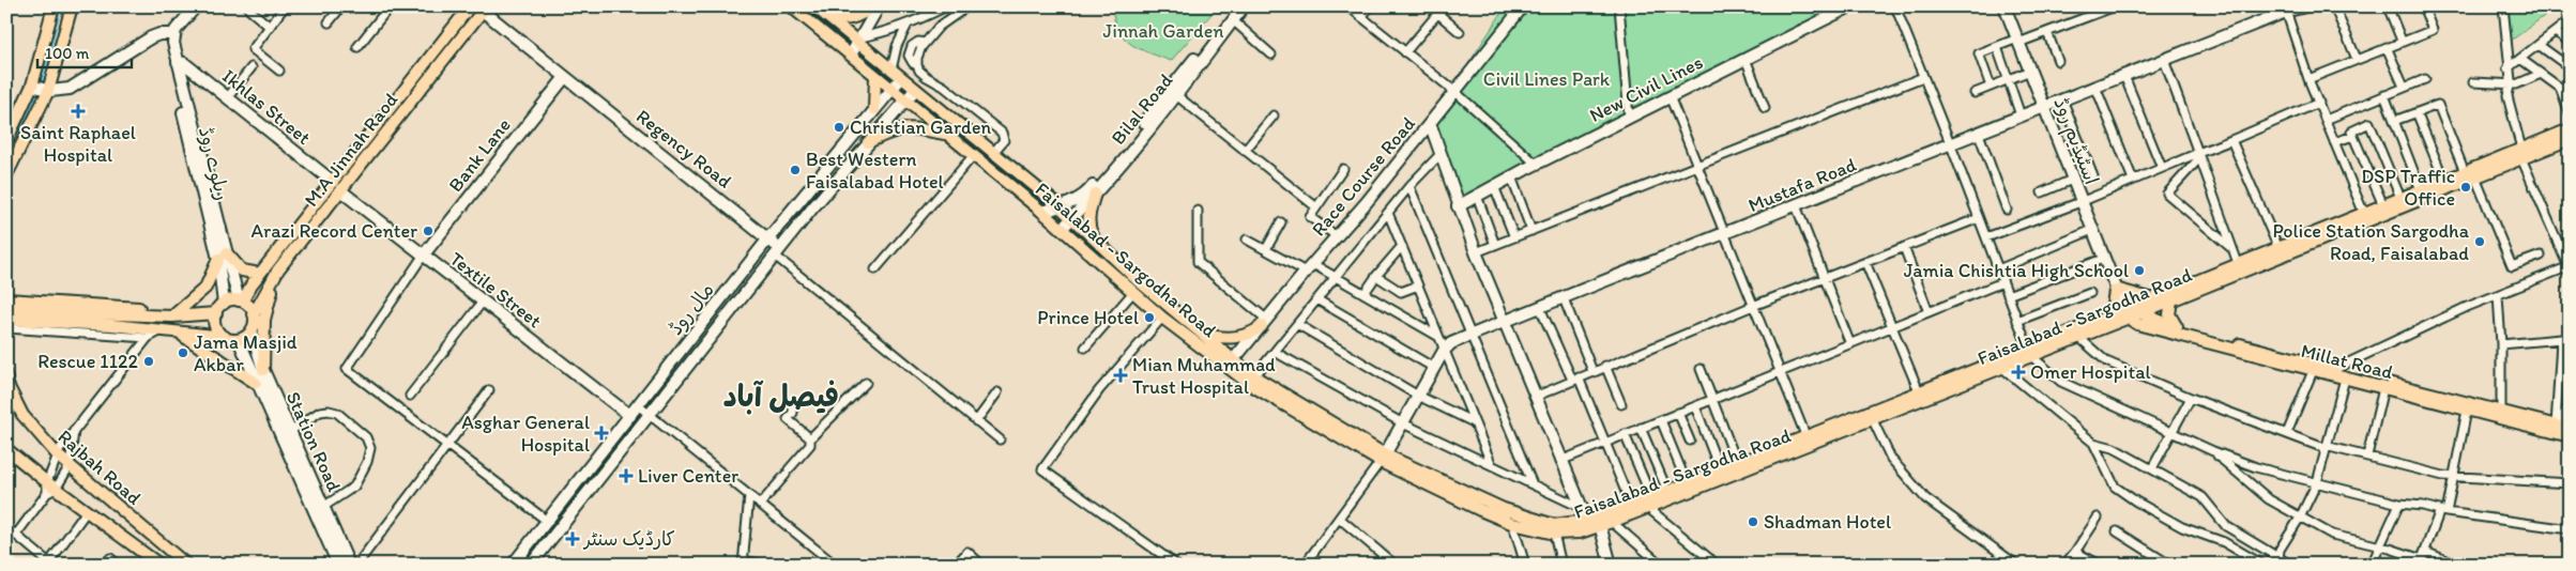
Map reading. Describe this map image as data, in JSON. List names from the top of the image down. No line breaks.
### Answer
{"streets":{"main road":["M.A Jinnah Raod","Faisalabad - Sargodha Road","Millat Road","Rajbah Road"],"street":["New Civil Lines","Ikhlas Street","Bilal Road","اسٹیڈیم روڈ","Regency Road","Bank Lane","ریلوے روڈ","Race Course Road","Mustafa Road","Textile Street","مال روڈ","Station Road"]},"crossings":[["Ikhlas Street","ریلوے روڈ"],["Bilal Road","Faisalabad - Sargodha Road"],["اسٹیڈیم روڈ","Mustafa Road"],["اسٹیڈیم روڈ","Faisalabad - Sargodha Road"],["اسٹیڈیم روڈ","Millat Road"],["Regency Road","M.A Jinnah Raod"],["Regency Road","Bank Lane"],["Regency Road","مال روڈ"],["M.A Jinnah Raod","ریلوے روڈ"],["M.A Jinnah Raod","Textile Street"],["M.A Jinnah Raod","Station Road"],["Bank Lane","Textile Street"],["ریلوے روڈ","Station Road"],["Race Course Road","Faisalabad - Sargodha Road"],["Mustafa Road","Faisalabad - Sargodha Road"],["Faisalabad - Sargodha Road","مال روڈ"],["Faisalabad - Sargodha Road","Millat Road"],["Textile Street","مال روڈ"]],"districts":["فیصل آباد"],"parks":["Jinnah Garden","Civil Lines Park"],"places":{"health":["Saint Raphael Hospital","Omer Hospital","Mian Muhammad Trust Hospital","Asghar General Hospital","Liver Center","کارڈیک سنٹر"],"other":["Christian Garden","Best Western Faisalabad Hotel","DSP Traffic Office","Arazi Record Center","Police Station Sargodha Road, Faisalabad","Jamia Chishtia High School","Prince Hotel","Jama Masjid Akbar","Rescue 1122","Shadman Hotel"]},"scale_bar":"100 m"}
